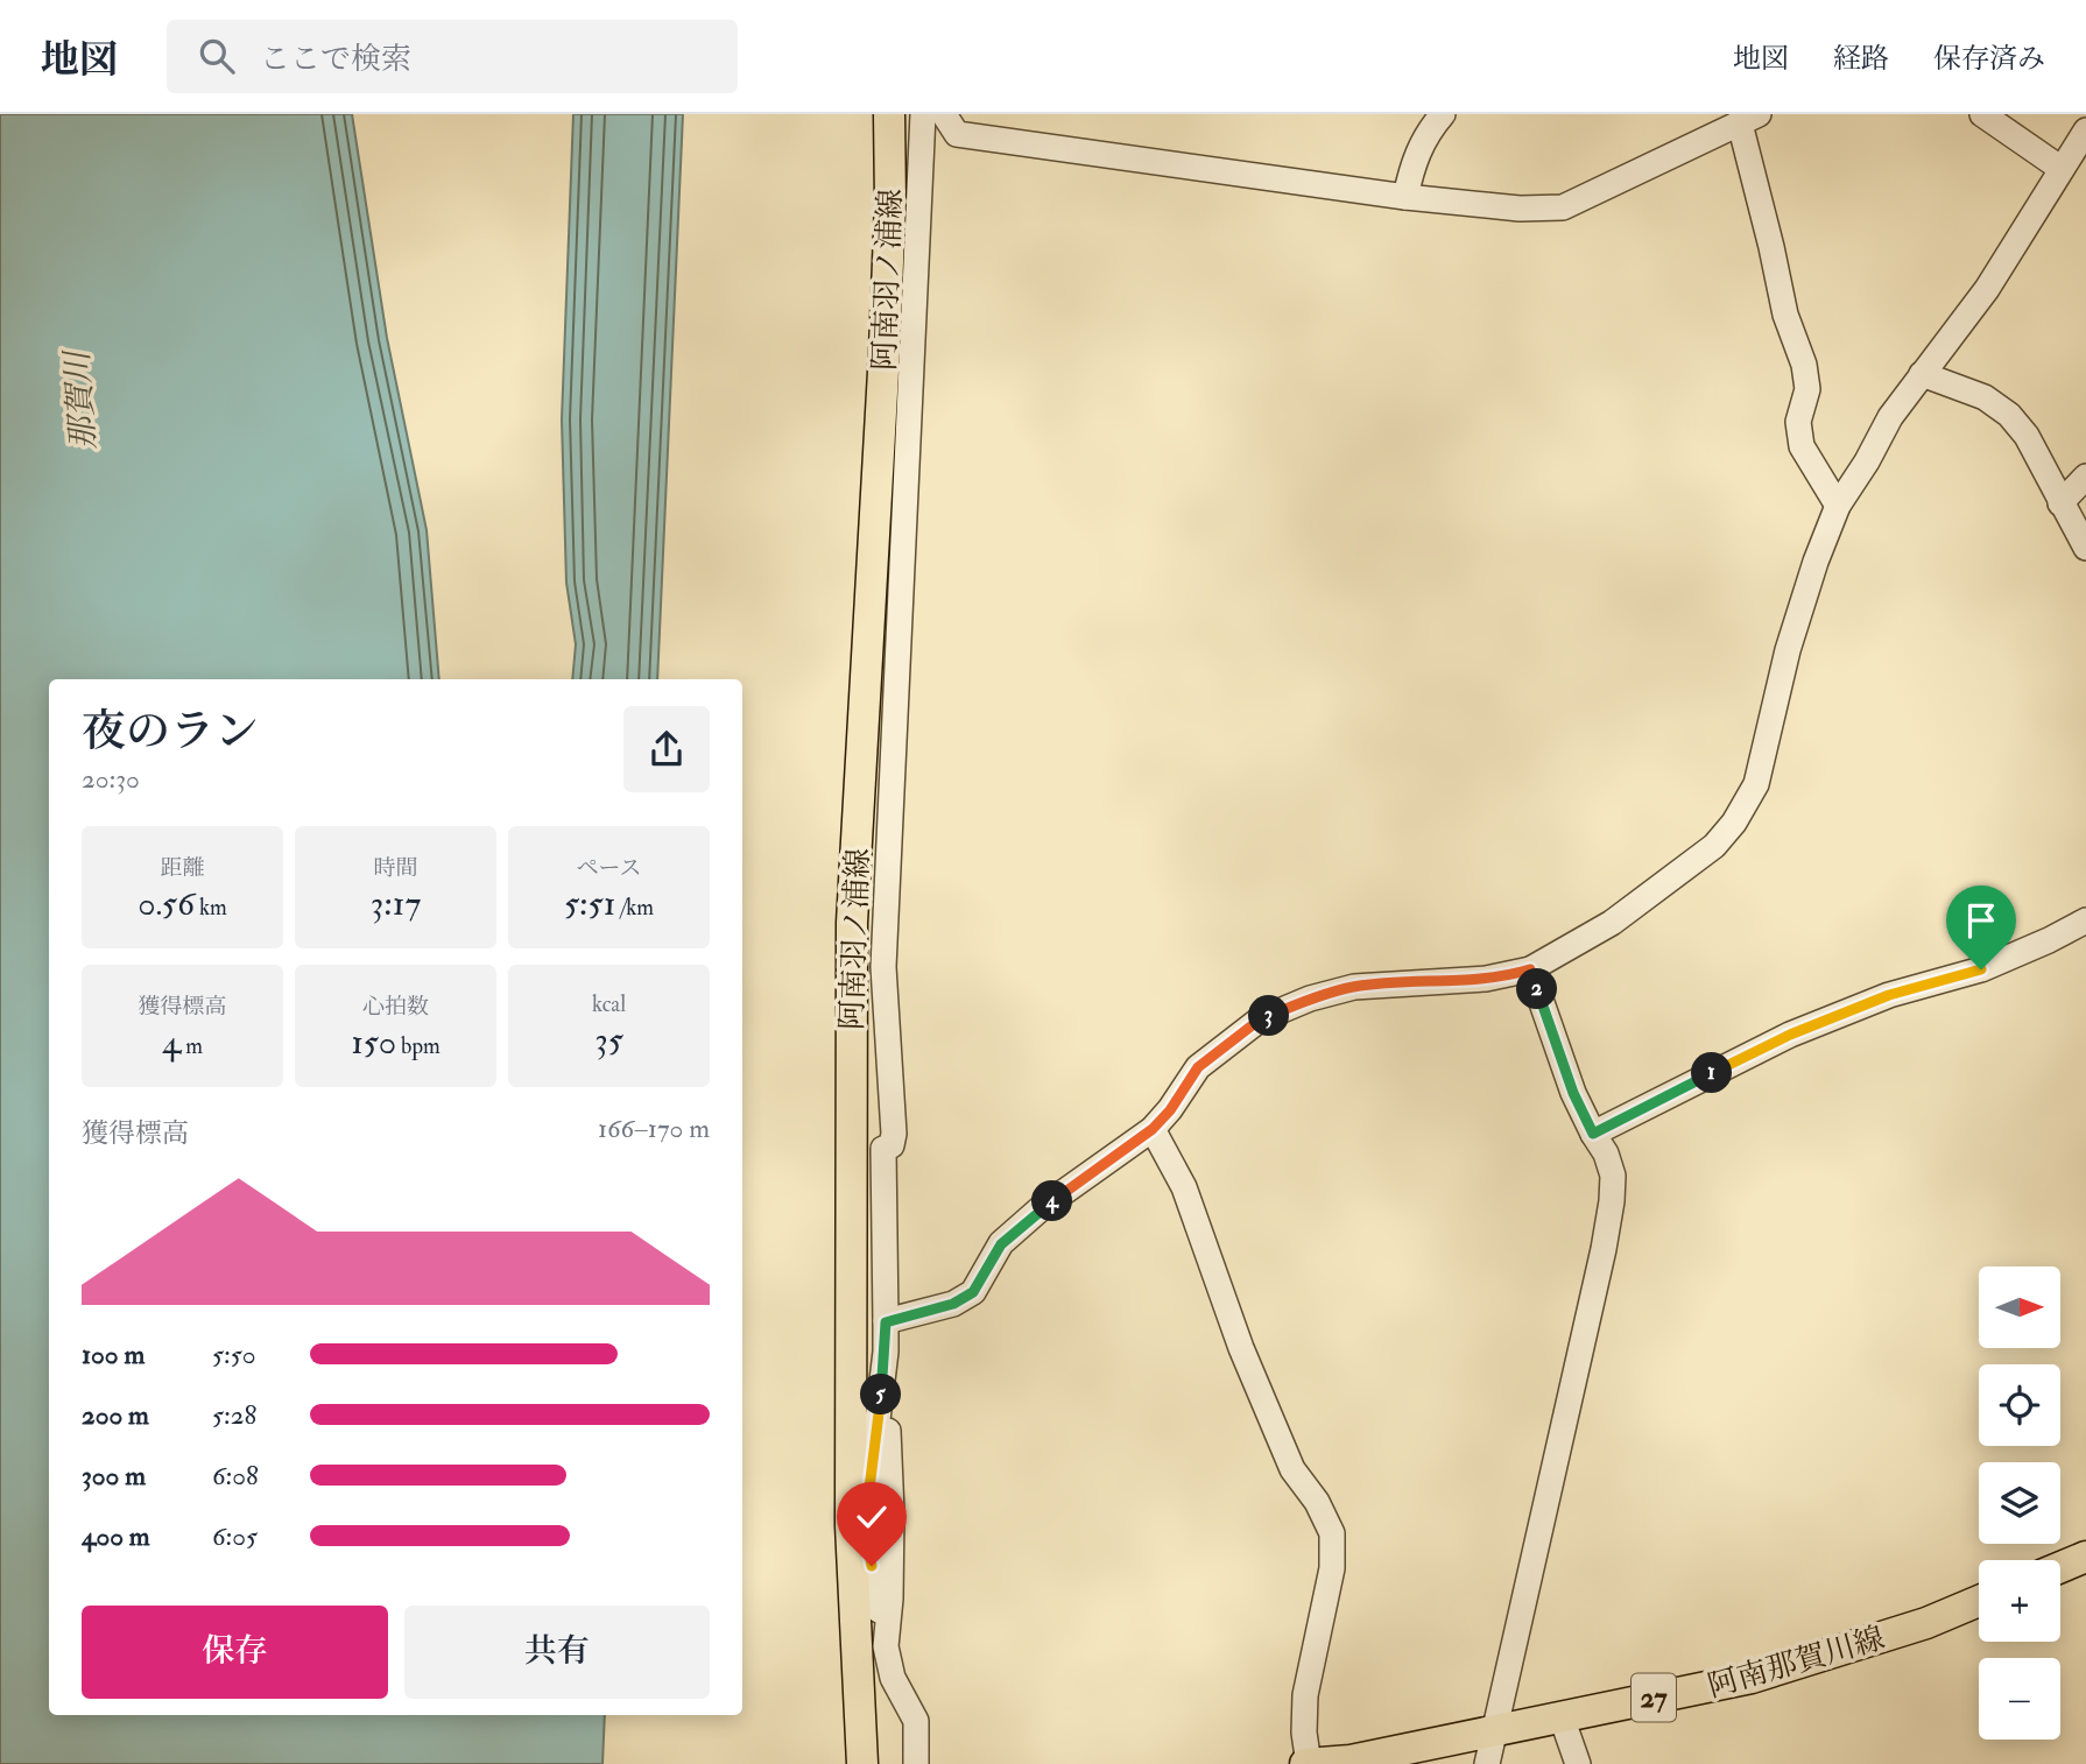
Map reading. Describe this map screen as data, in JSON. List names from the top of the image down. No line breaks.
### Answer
{"streets":{"main road":["阿南羽ノ浦線","阿南那賀川線","27"]},"water":["那賀川"],"north":"right","page":{"header":"地図","search":"ここで検索","nav":["地図","経路","保存済み"],"heading":["夜のラン","20:30"],"stats":[["距離","0.56 km"],["時間","3:17"],["ペース","5:51 /km"],["獲得標高","4 m"],["心拍数","150 bpm"],["kcal","35"]],"pins":["2","3","1","4","5"],"chart":["獲得標高","166–170 m"],"map_buttons":["+","−"],"list":[{"name":"100 m","note":"5:50"},{"name":"200 m","note":"5:28"},{"name":"300 m","note":"6:08"},{"name":"400 m","note":"6:05"}],"buttons":["保存","共有"]}}
